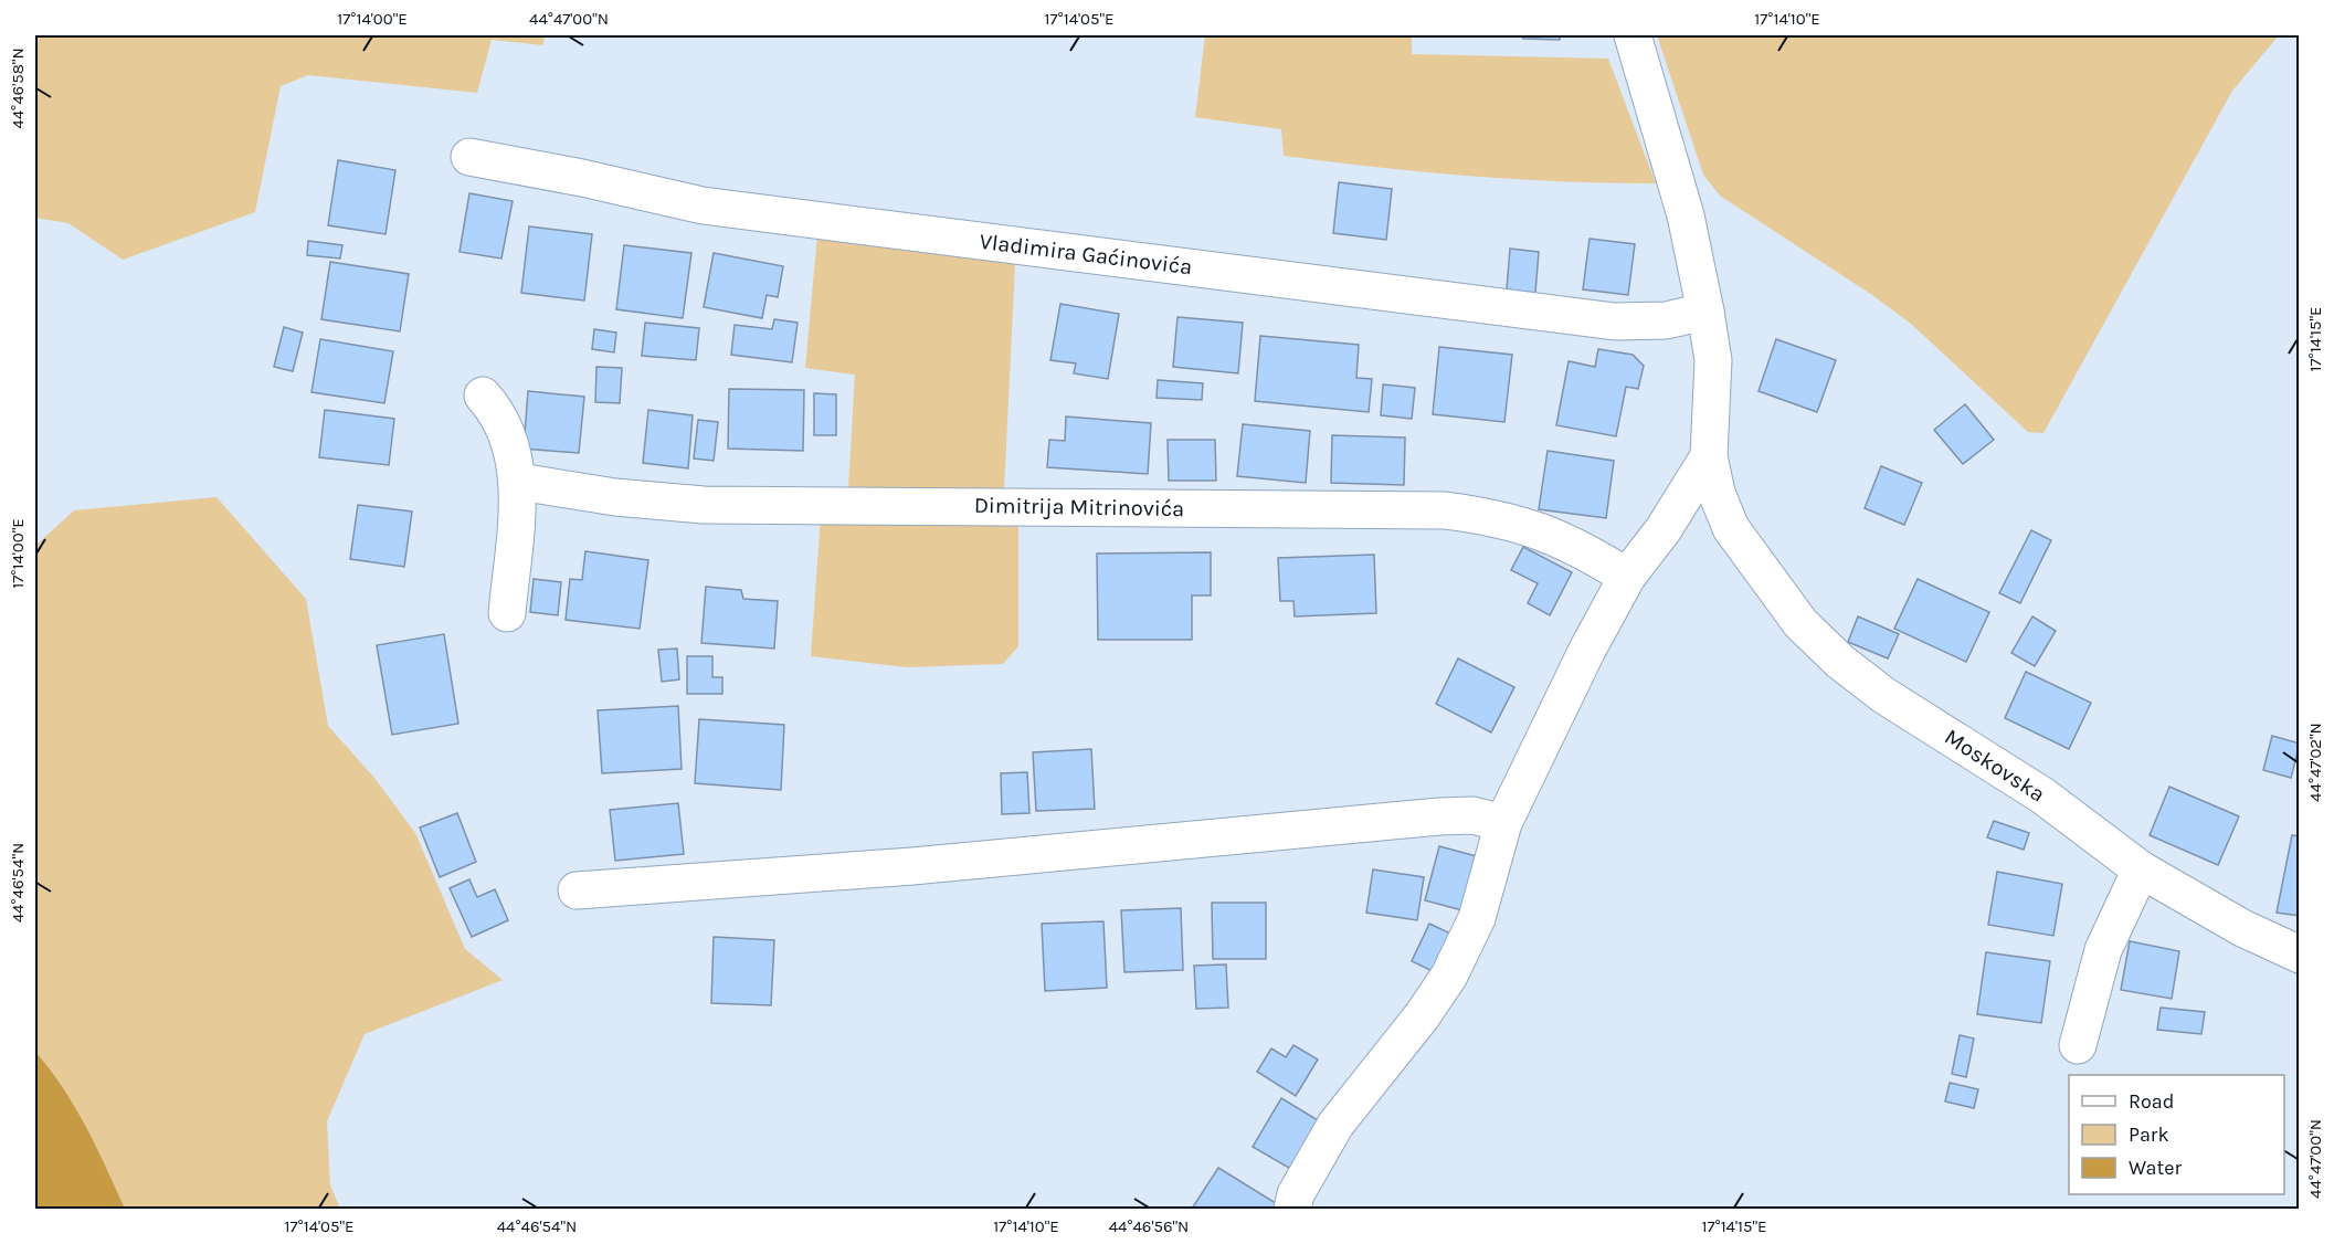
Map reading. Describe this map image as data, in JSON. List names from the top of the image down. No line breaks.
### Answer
{"streets":{"street":["Vladimira Gaćinovića","Dimitrija Mitrinovića","Moskovska"]},"legend":["Road","Park","Water"],"coordinates":["17°14'00\"E","44°47'00\"N","17°14'05\"E","17°14'10\"E","44°46'58\"N","17°14'15\"E","44°47'02\"N","44°46'54\"N","44°46'56\"N"]}
